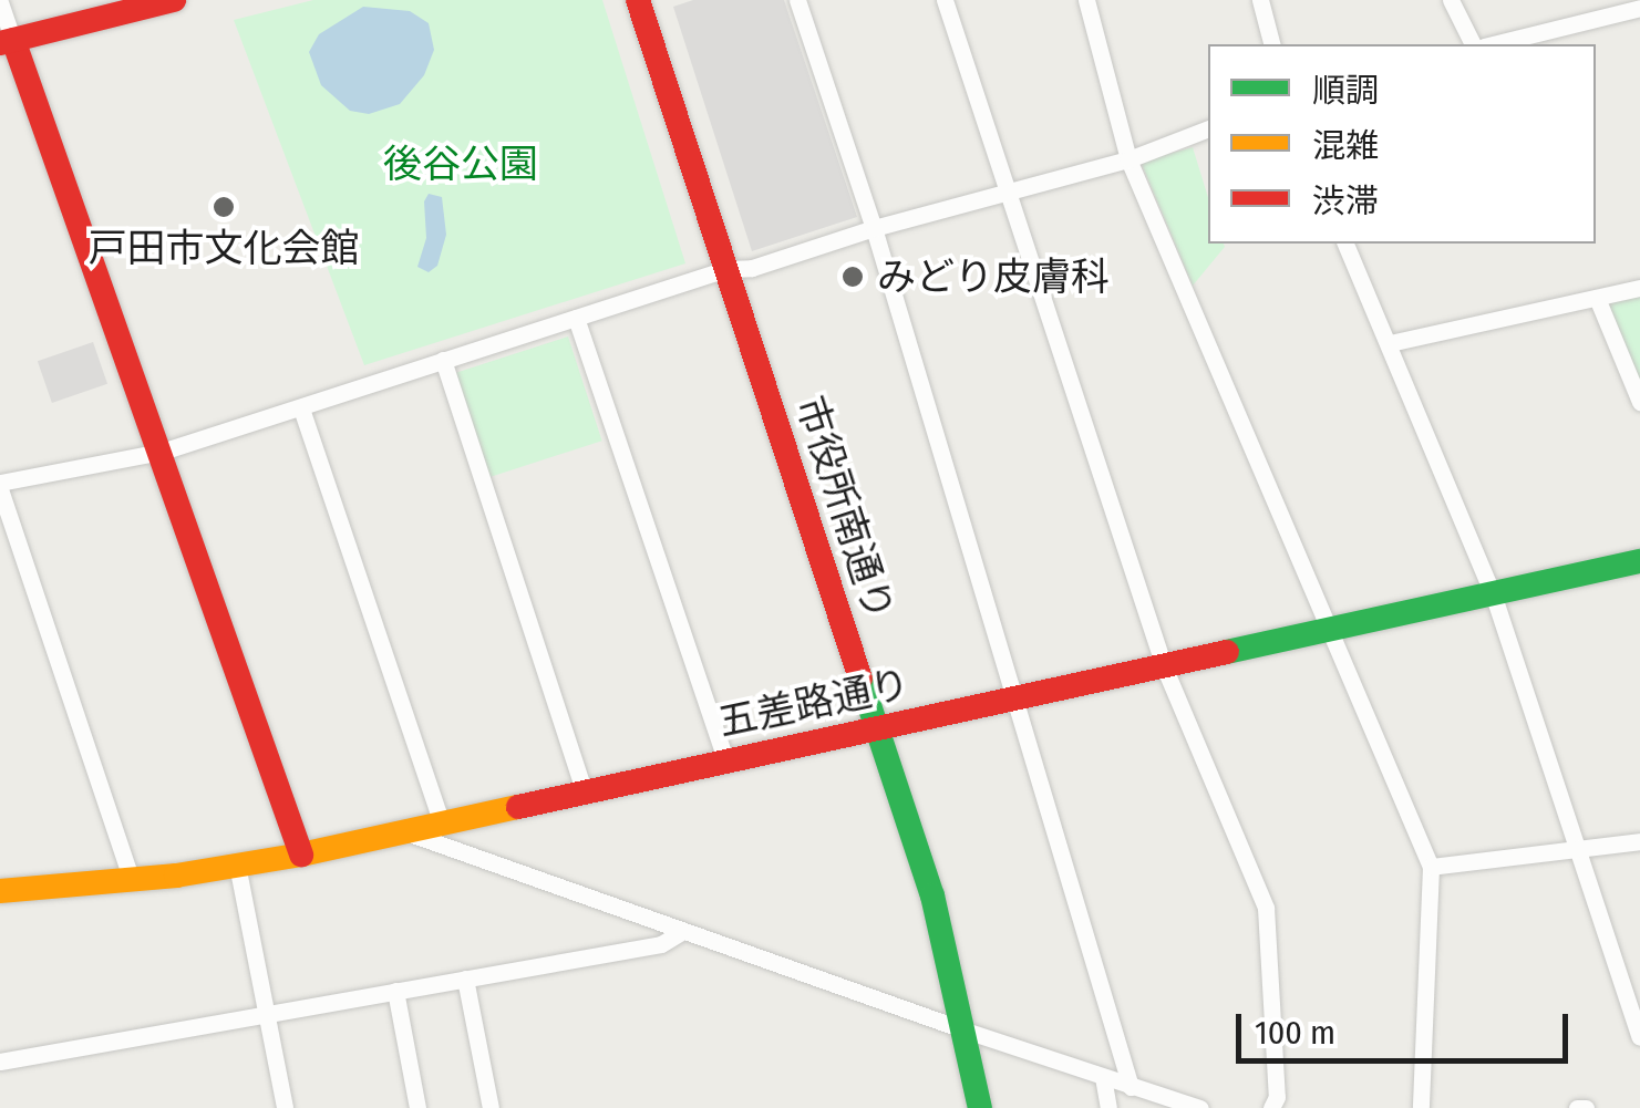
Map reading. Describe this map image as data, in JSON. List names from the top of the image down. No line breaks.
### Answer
{"streets":{"street":["市役所南通り","五差路通り"]},"crossings":[["市役所南通り","五差路通り"]],"parks":["後谷公園"],"places":["戸田市文化会館","みどり皮膚科"],"legend":["順調","混雑","渋滞"],"scale_bar":"100 m"}
